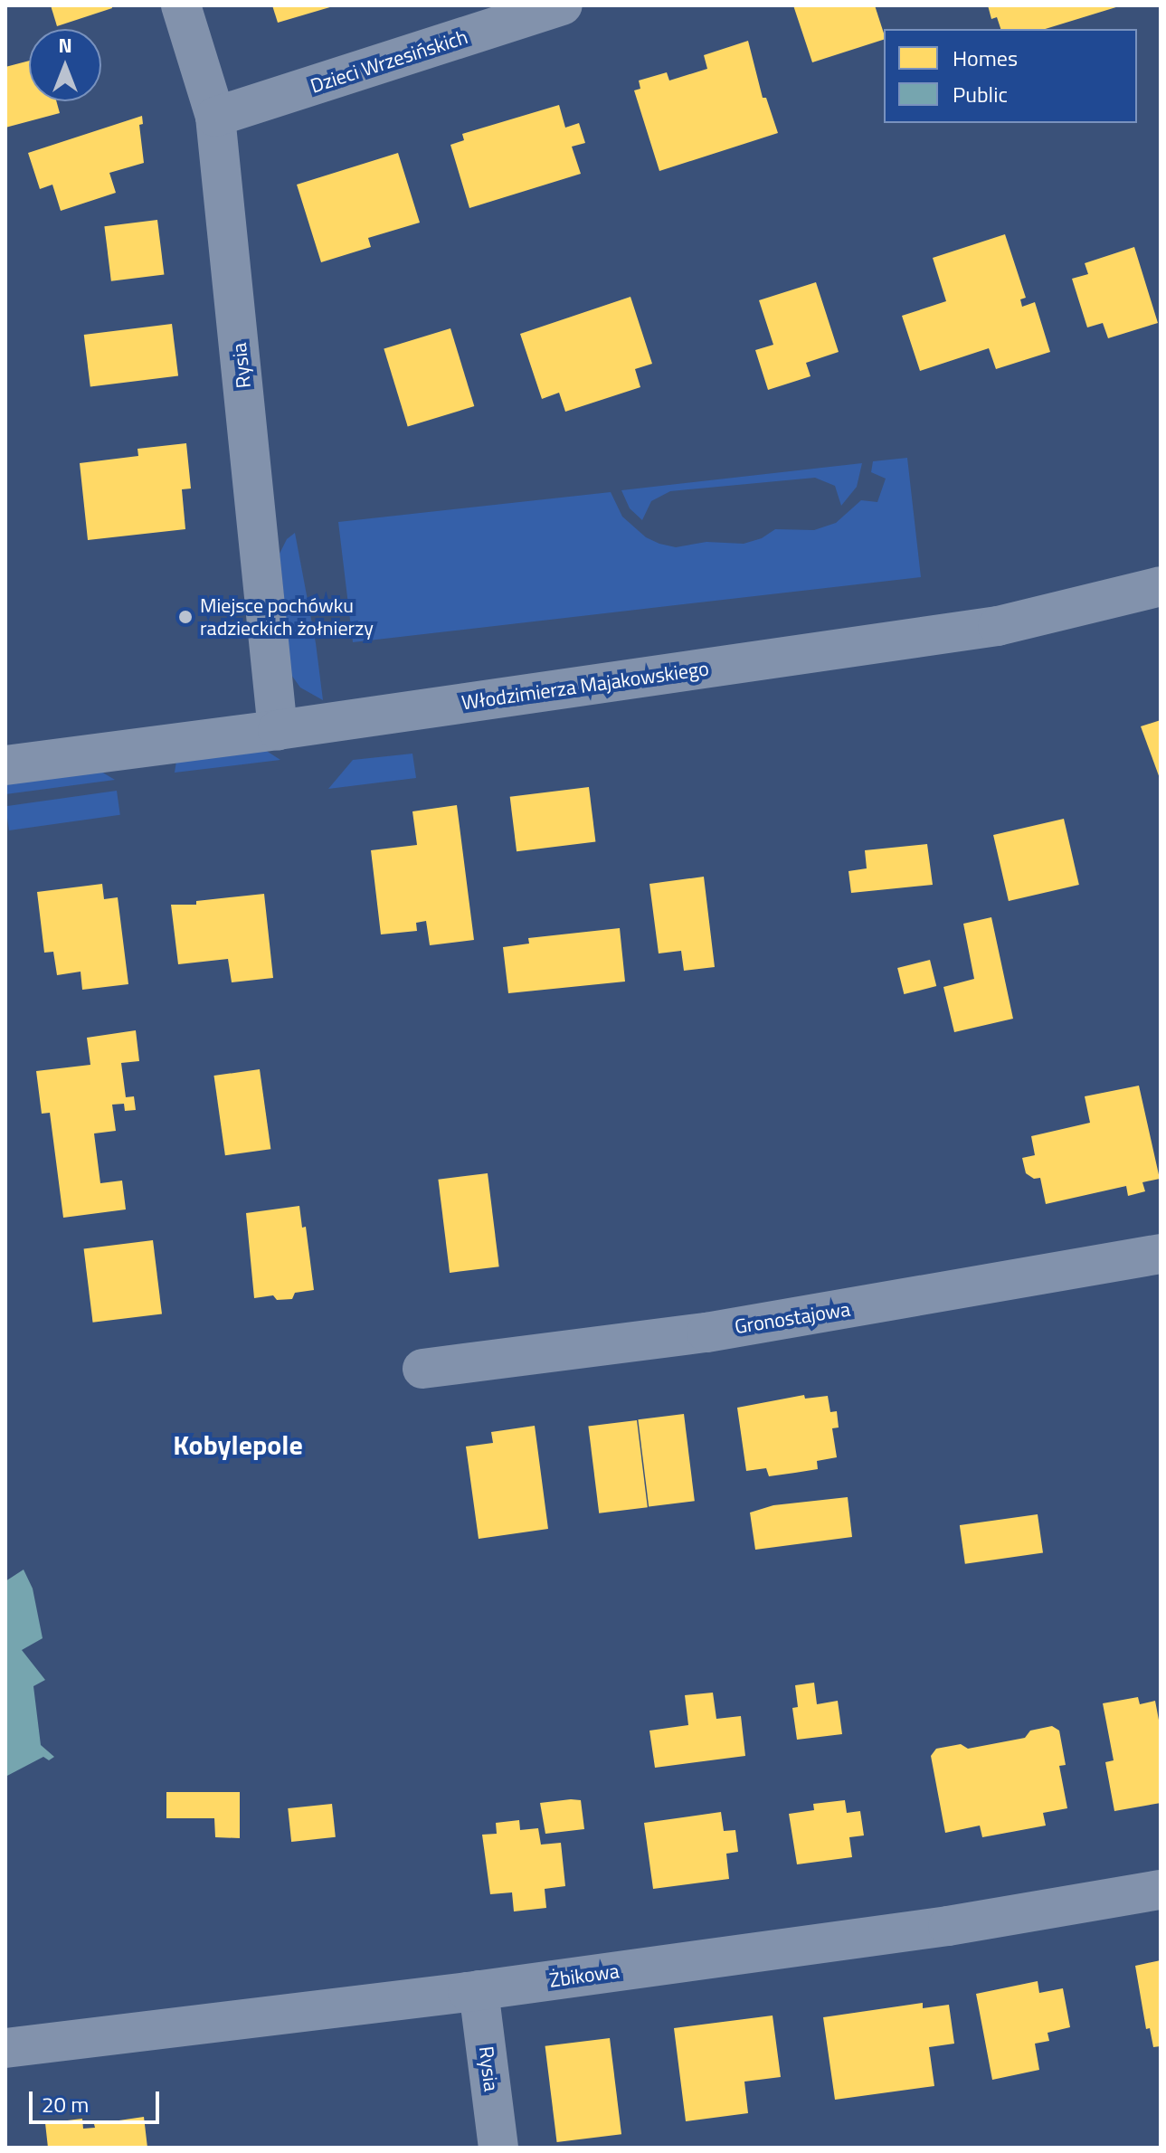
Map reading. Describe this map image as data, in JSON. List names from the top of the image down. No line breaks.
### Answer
{"streets":{"street":["Dzieci Wrzesińskich","Rysia","Włodzimierza Majakowskiego","Gronostajowa","Żbikowa"]},"crossings":[["Dzieci Wrzesińskich","Rysia"],["Rysia","Włodzimierza Majakowskiego"],["Rysia","Żbikowa"]],"districts":["Kobylepole"],"places":["Miejsce pochówku radzieckich żołnierzy"],"legend":["Homes","Public"],"scale_bar":"20 m","north":"top"}
